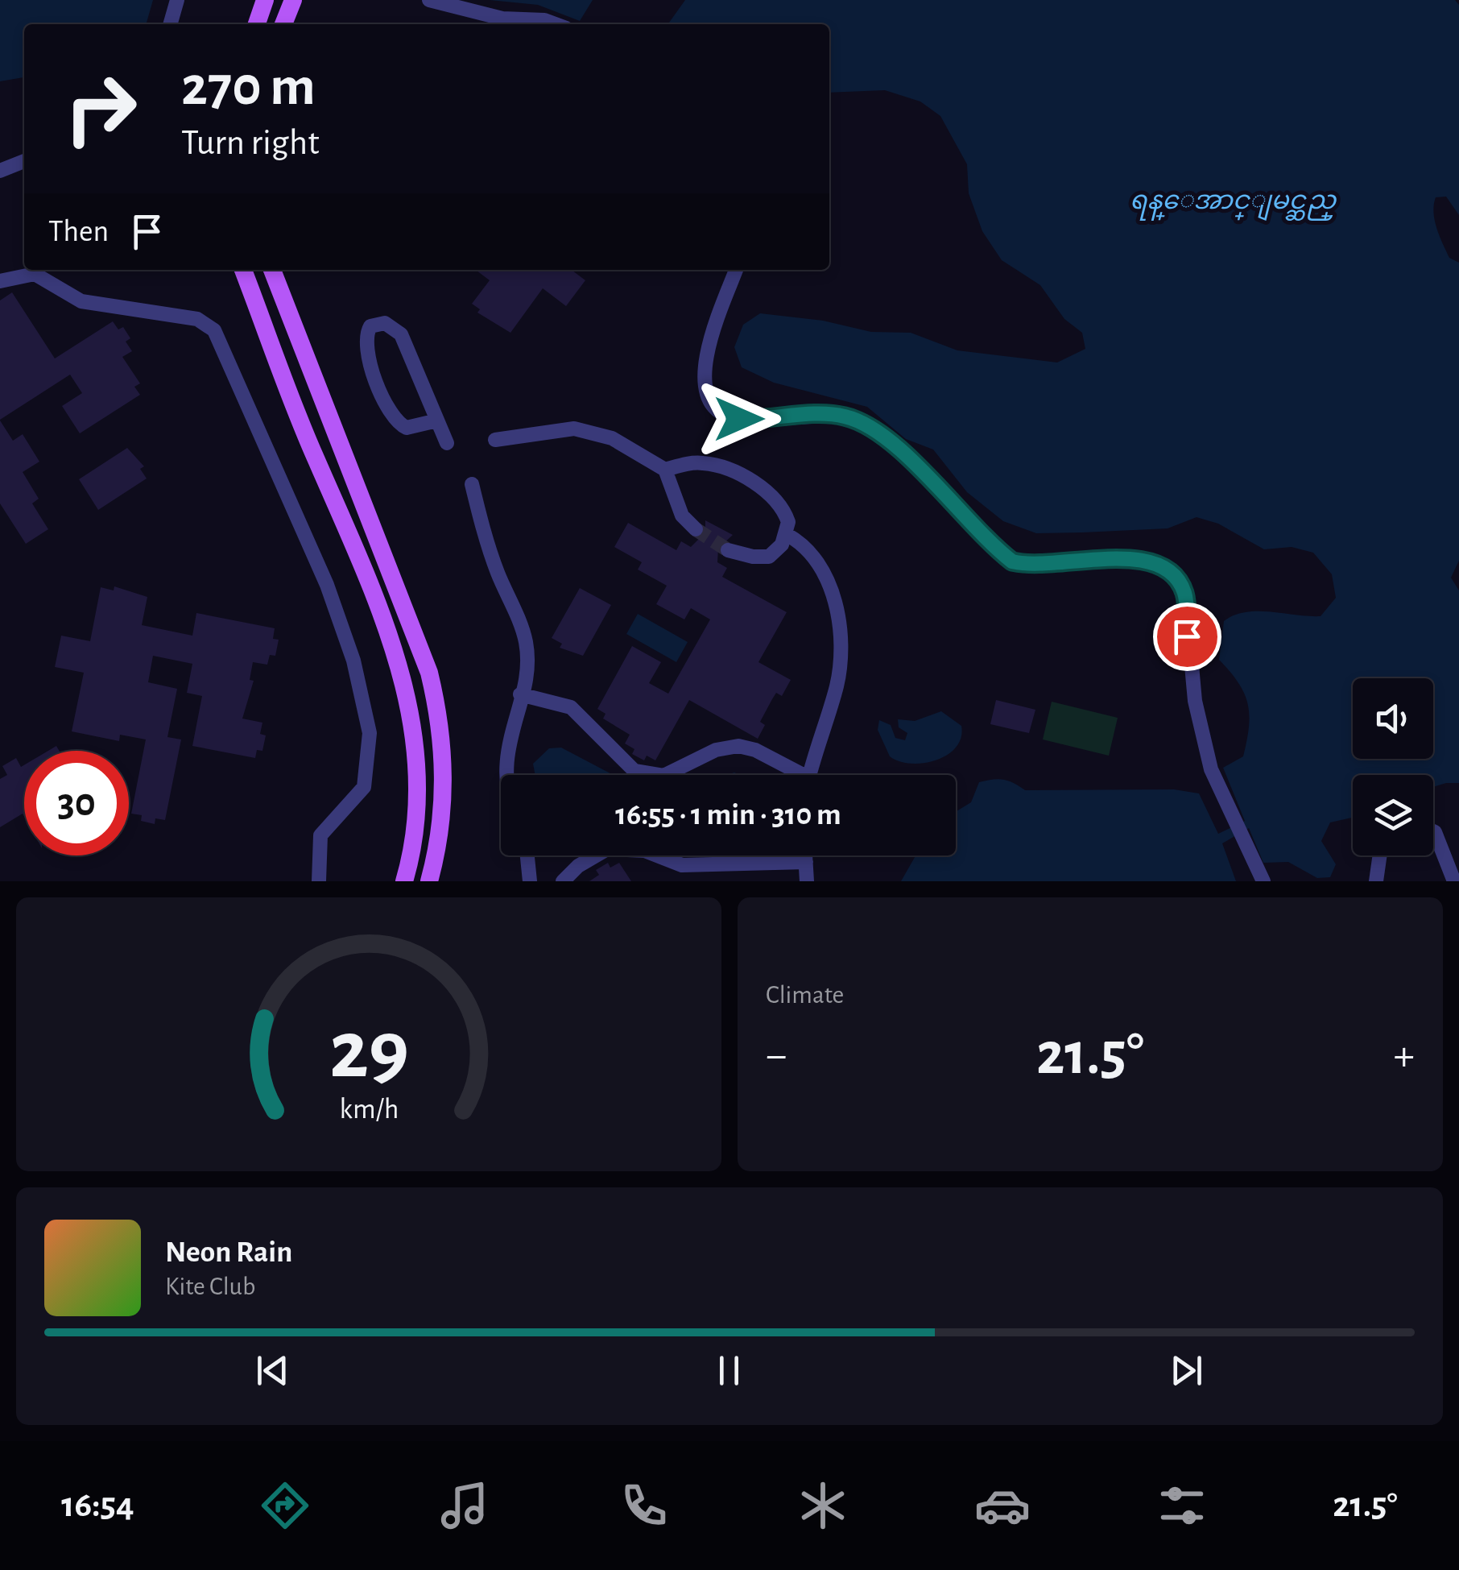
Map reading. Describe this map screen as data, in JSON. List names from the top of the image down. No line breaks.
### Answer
{"water":["ရန္ေအာင္ျမင္ဆည္"],"page":{"turn":["270 m","Turn right"],"then":"Then","limit":"30","trip":"16:55 · 1 min · 310 m","tile":"Climate","heat":["−","21.5°","+"],"song":["Neon Rain","Kite Club"],"tabs":["16:54","21.5°"],"gauge":["29","km/h"]}}
